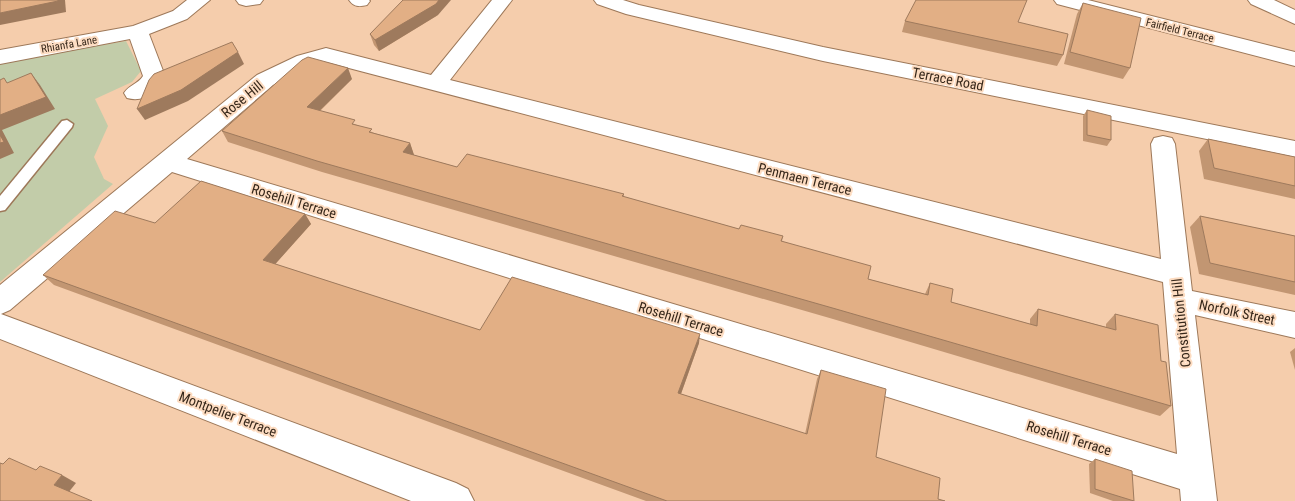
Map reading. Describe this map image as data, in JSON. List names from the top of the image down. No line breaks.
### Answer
{"streets":{"street":["Fairfield Terrace","Rhianfa Lane","Terrace Road","Rose Hill","Penmaen Terrace","Rosehill Terrace","Norfolk Street","Constitution Hill","Montpelier Terrace"]},"crossings":[["Rose Hill","Penmaen Terrace"],["Rose Hill","Rosehill Terrace"],["Penmaen Terrace","Norfolk Street"],["Penmaen Terrace","Constitution Hill"],["Rosehill Terrace","Constitution Hill"],["Norfolk Street","Constitution Hill"]]}
